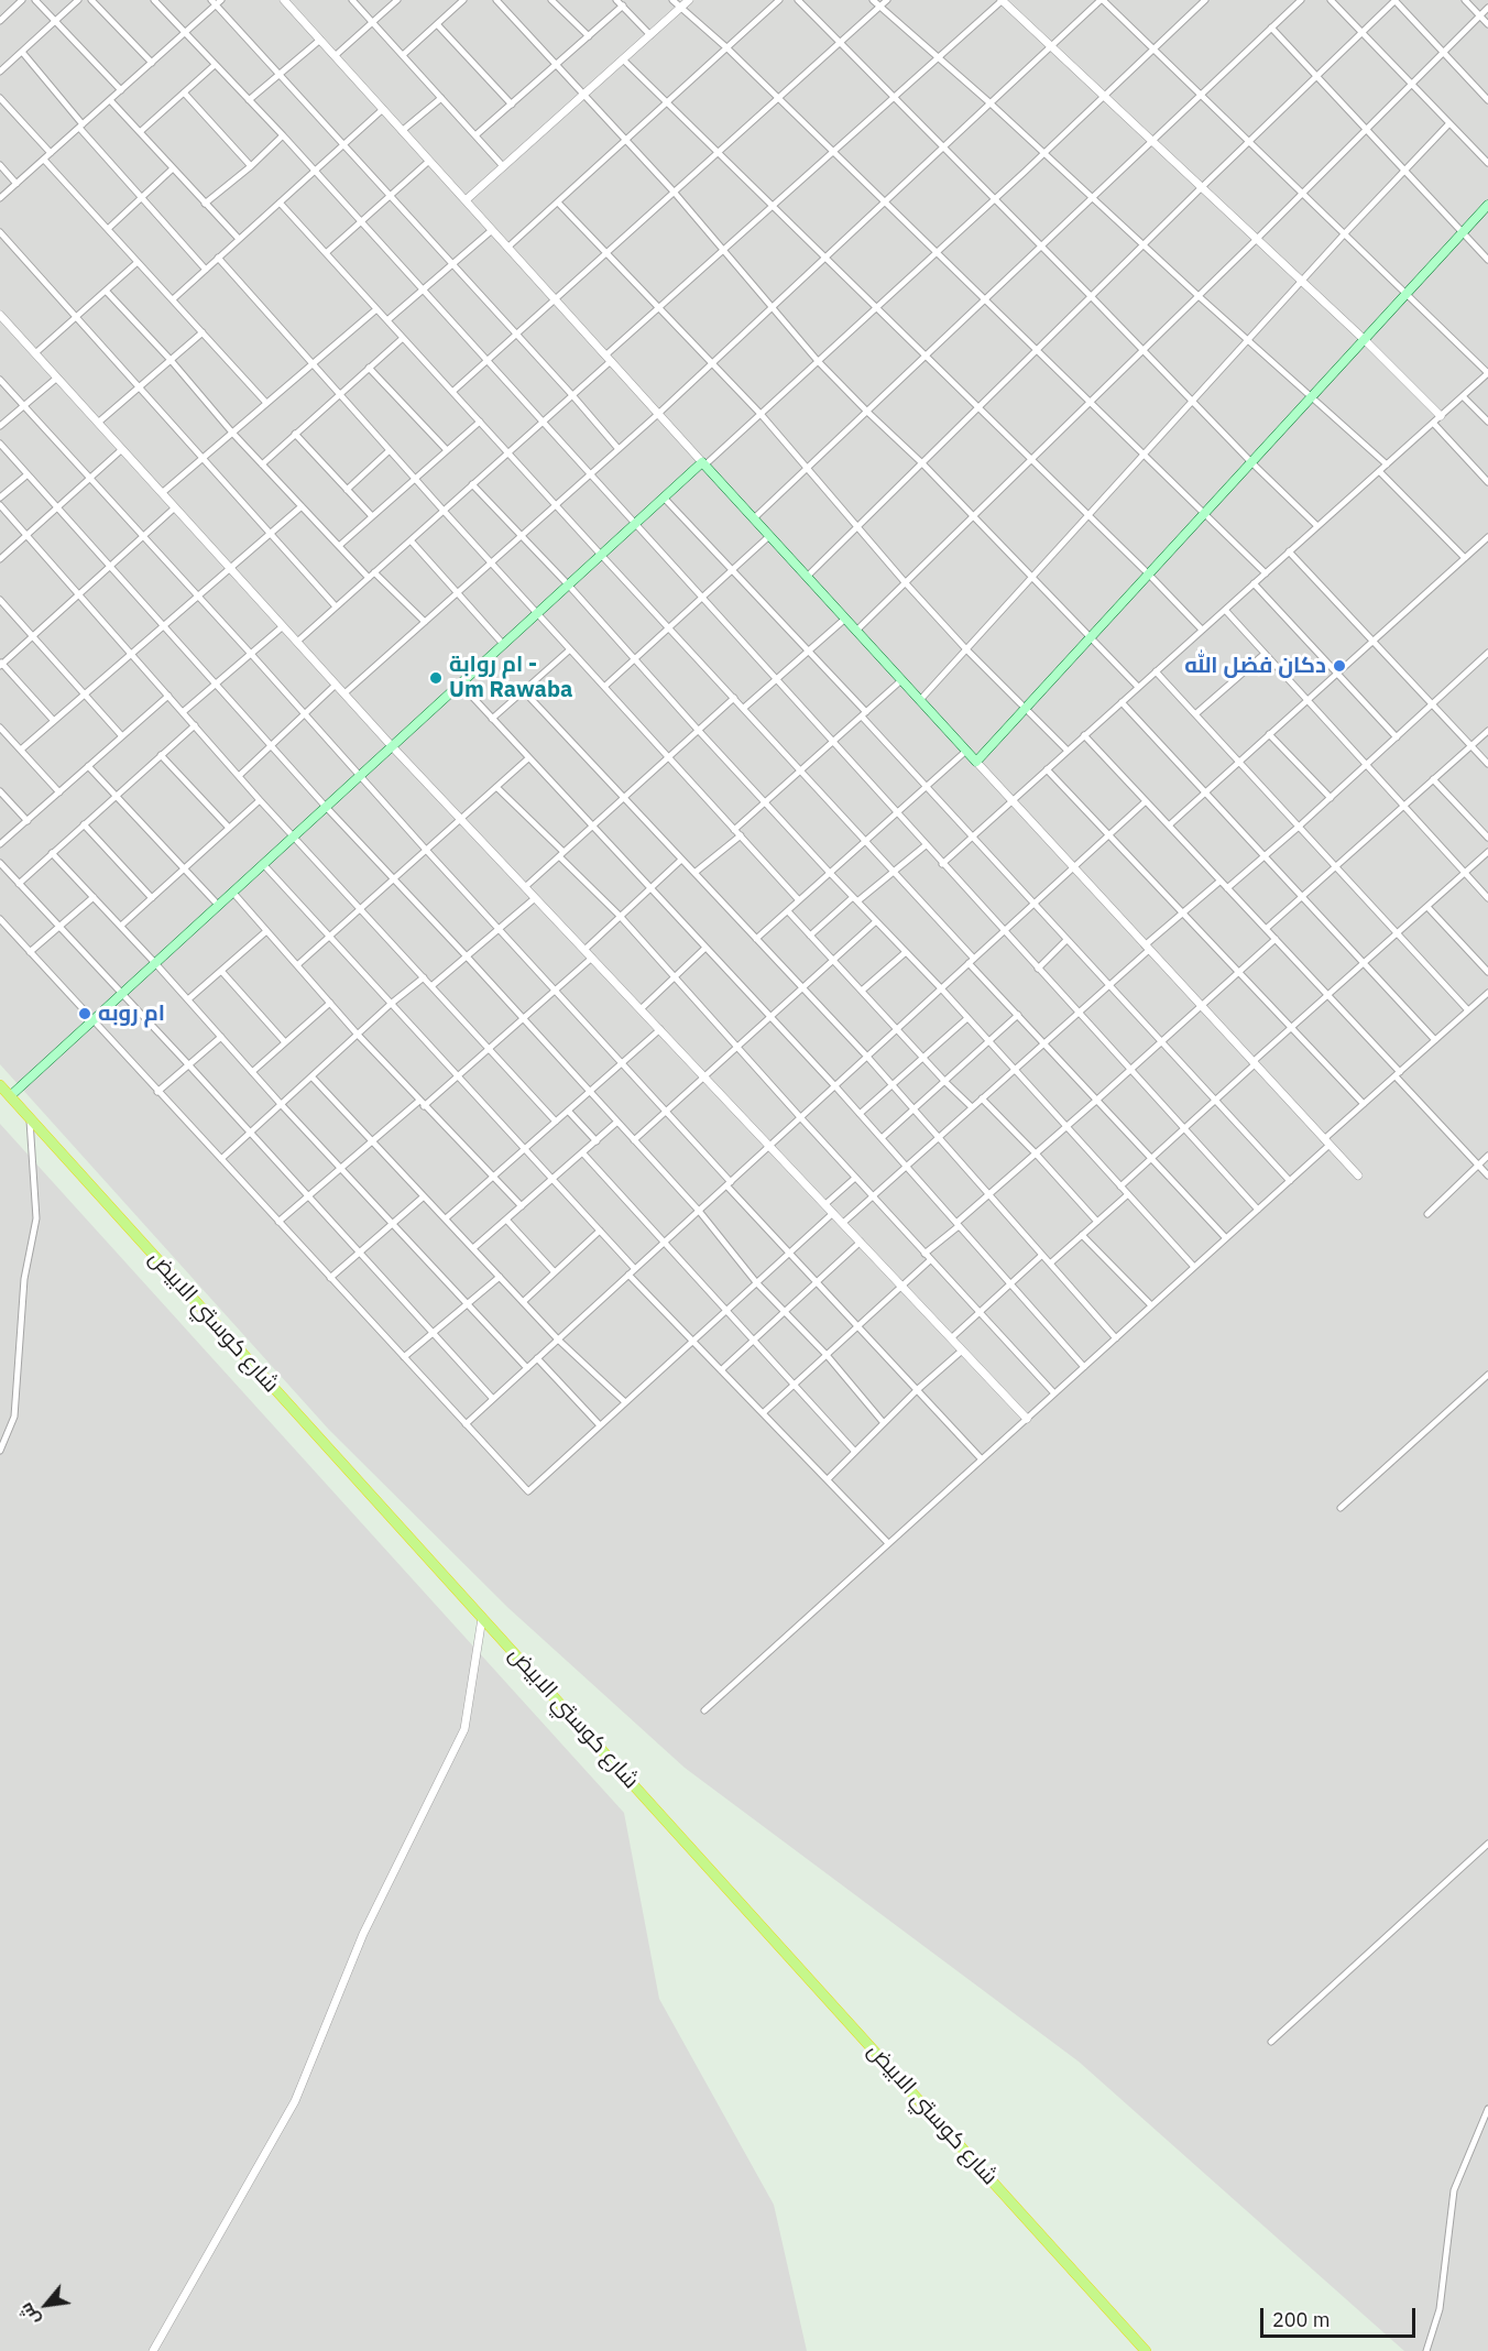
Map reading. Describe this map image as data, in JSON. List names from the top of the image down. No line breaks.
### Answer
{"streets":{"highway":["شارع كوستي الابيض"]},"places":["دكان فضل الله","ام روابة - Um Rawaba","ام روبه"],"scale_bar":"200 m","north":"bottom left"}
